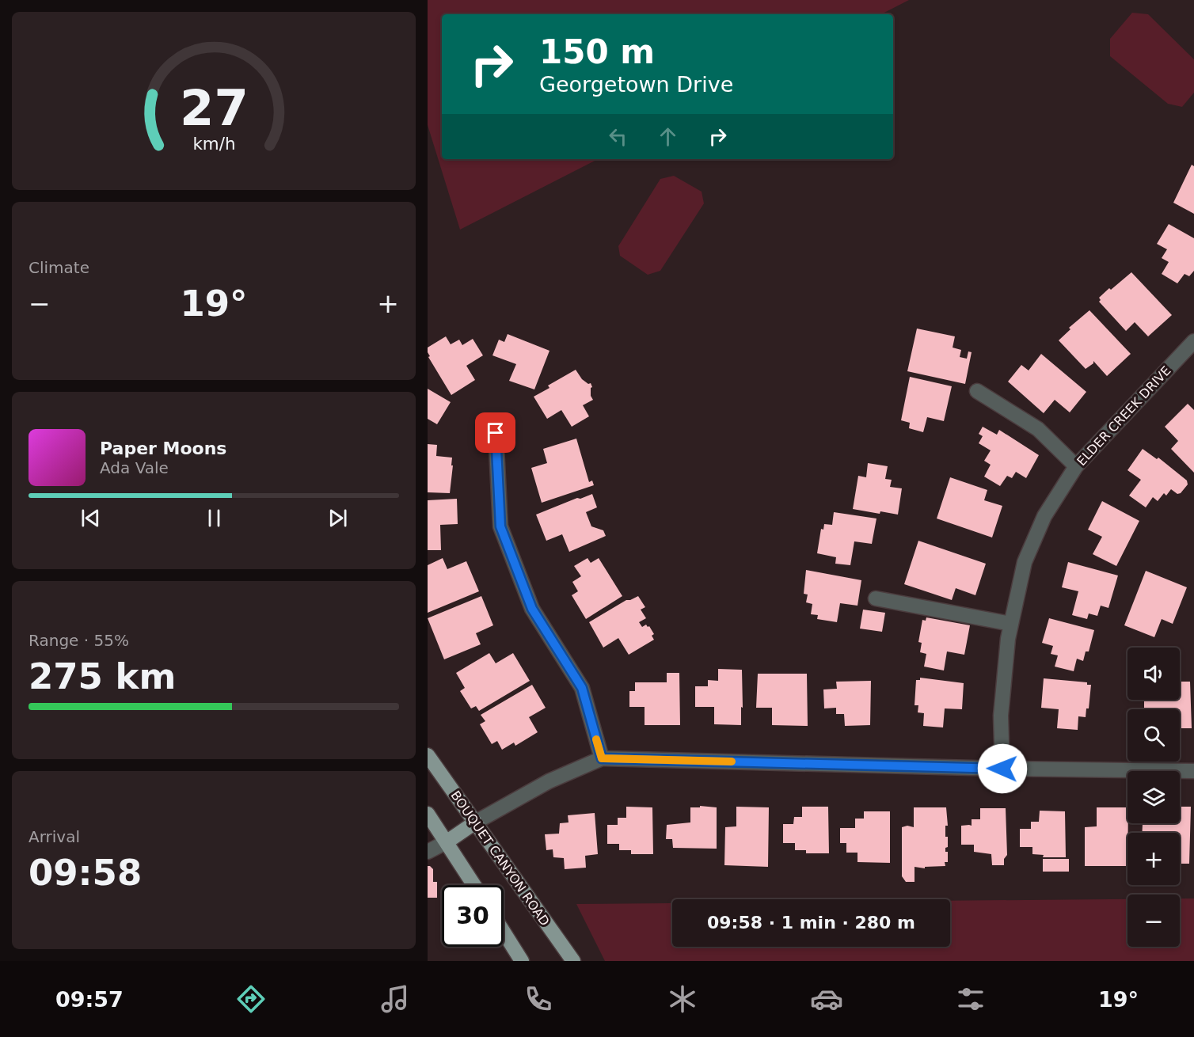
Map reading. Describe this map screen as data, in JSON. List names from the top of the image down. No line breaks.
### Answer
{"streets":{"main road":["BOUQUET CANYON ROAD"],"street":["ELDER CREEK DRIVE"]},"page":{"turn":["150 m","Georgetown Drive"],"tile":["Climate",["Range · 55%","275 km"],["Arrival","09:58"]],"heat":["−","19°","+"],"song":["Paper Moons","Ada Vale"],"map_buttons":["+","−"],"limit":"30","trip":"09:58 · 1 min · 280 m","tabs":["09:57","19°"],"gauge":["27","km/h"]}}
